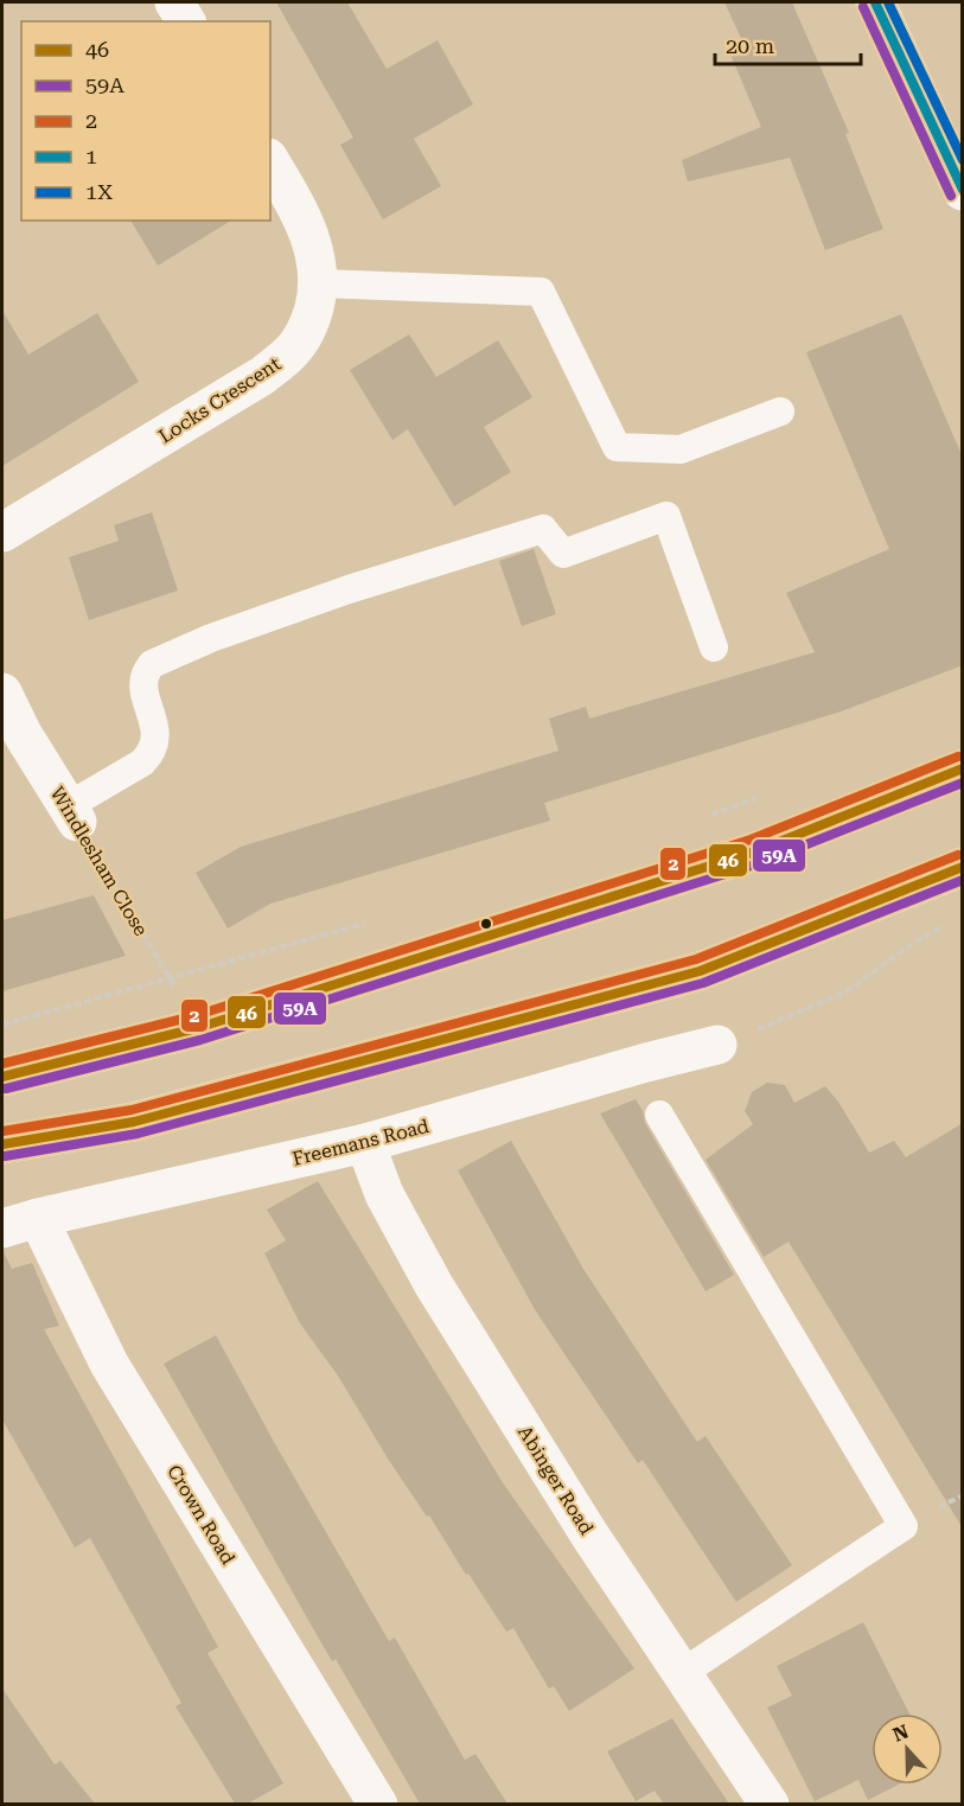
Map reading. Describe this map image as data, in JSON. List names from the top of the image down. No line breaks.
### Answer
{"streets":{"street":["Locks Crescent","Windlesham Close","Freemans Road","Abinger Road","Crown Road"]},"crossings":[["Freemans Road","Abinger Road"],["Freemans Road","Crown Road"]],"lines":["transit line 1","transit line 1X","transit line 59A","transit line 2","transit line 46"],"legend":["46","59A","2","1","1X"],"scale_bar":"20 m","north":"top"}
